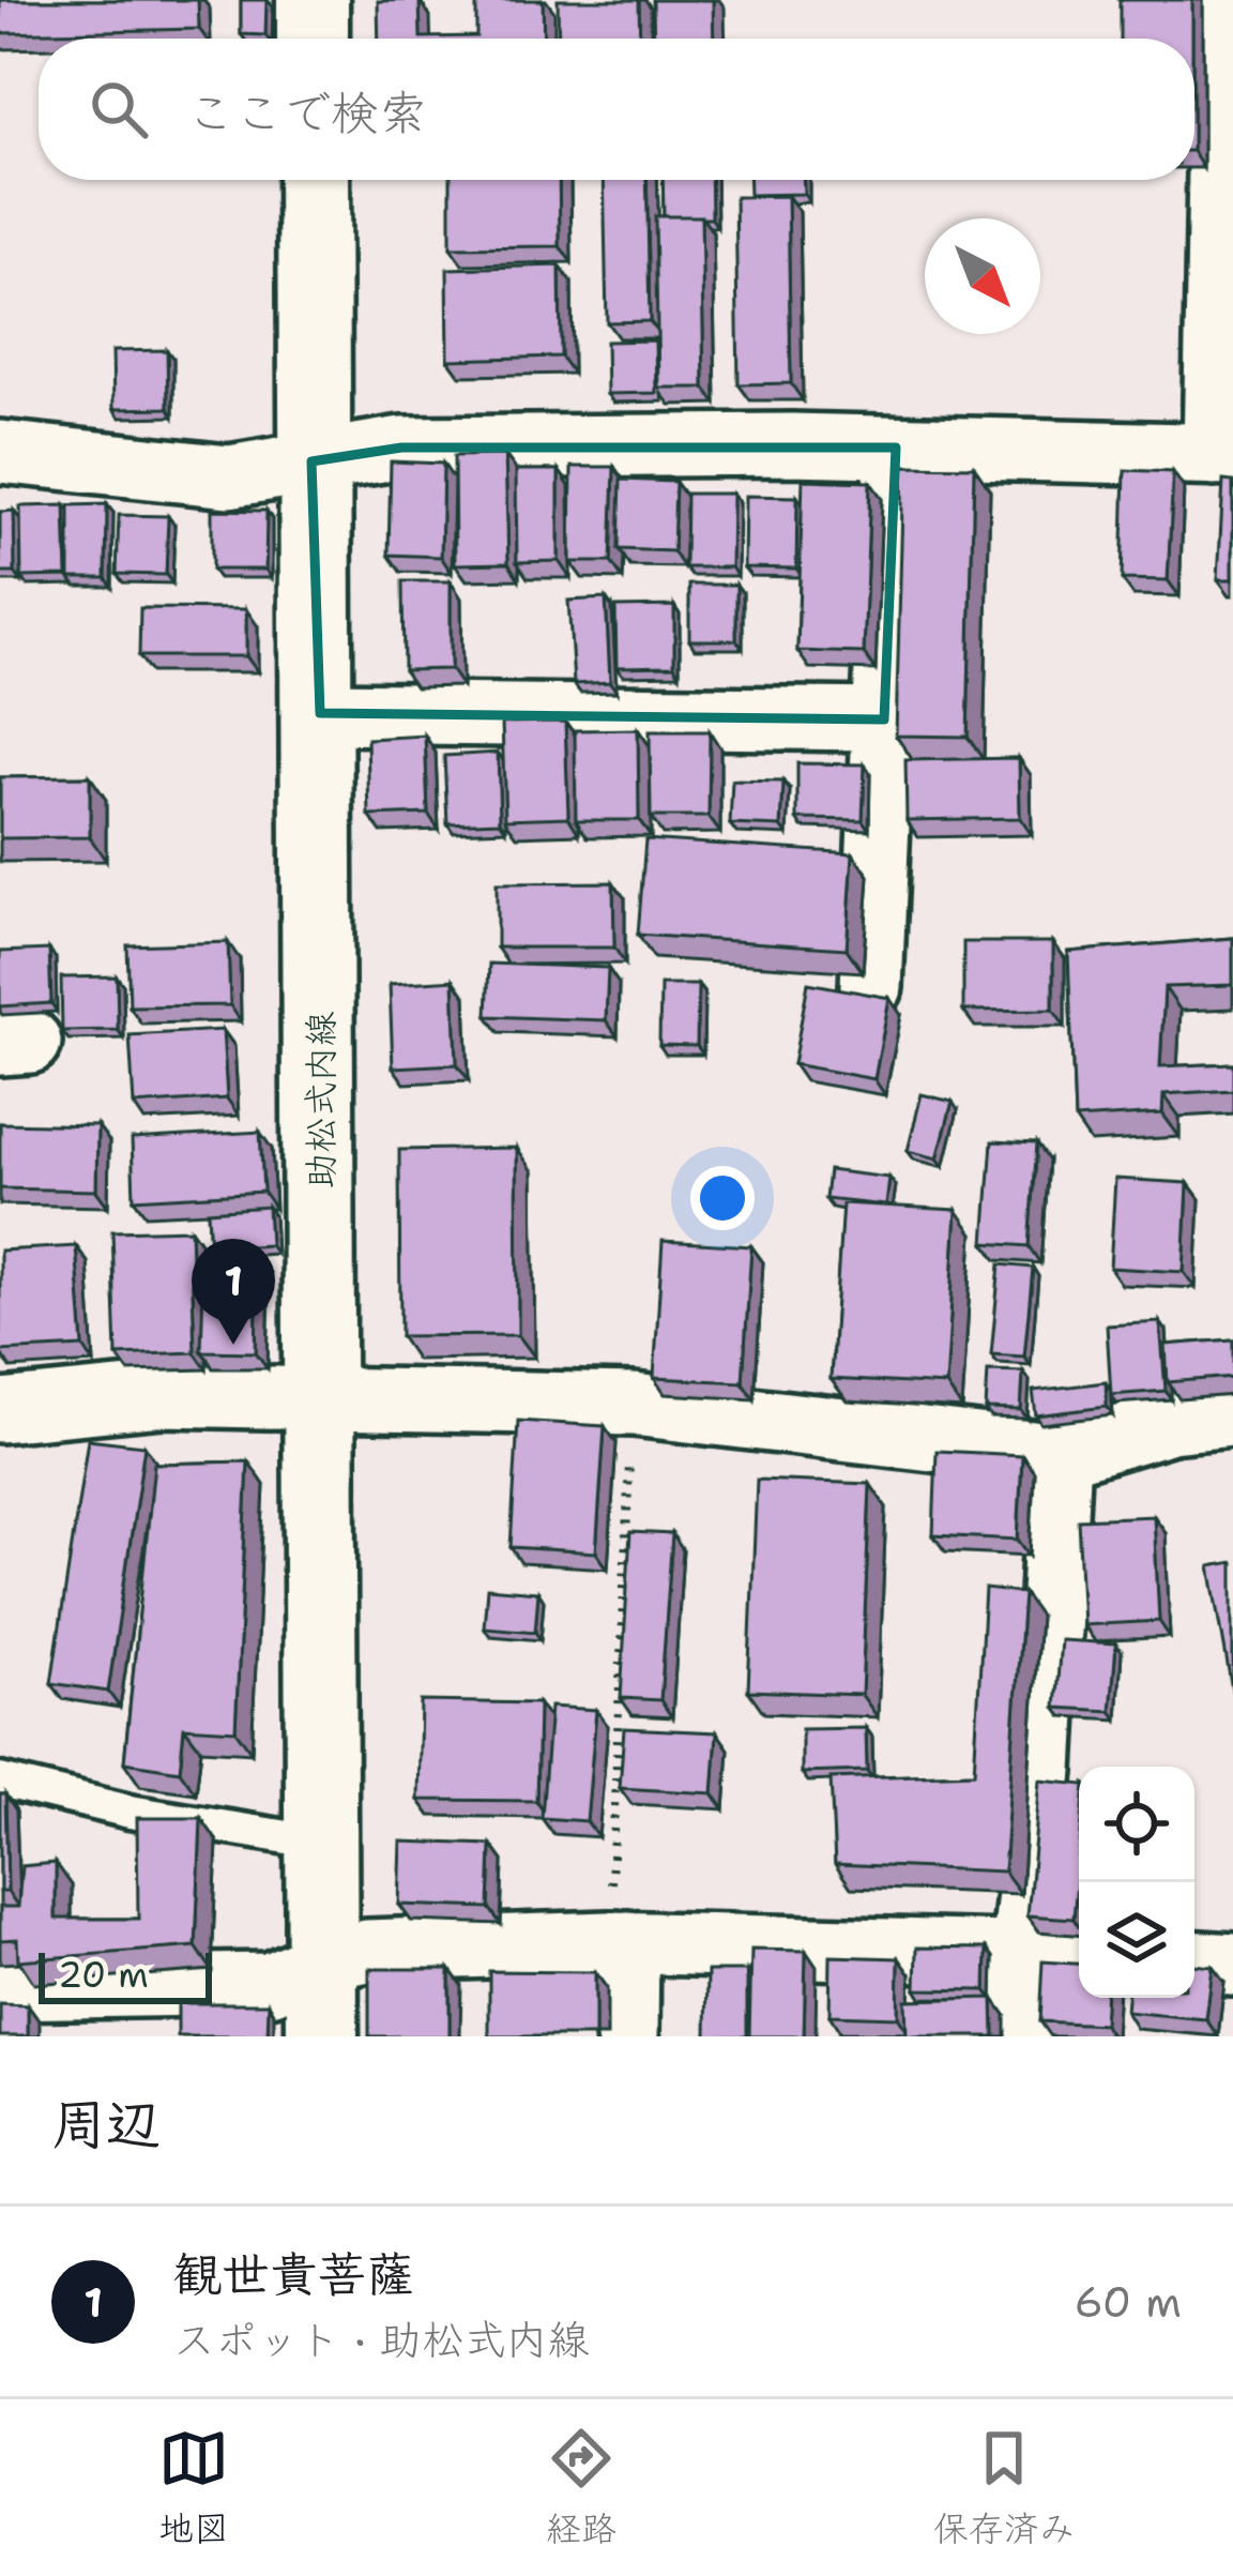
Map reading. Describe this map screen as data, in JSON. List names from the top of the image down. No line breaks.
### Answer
{"streets":{"street":["助松式内線"]},"scale_bar":"20 m","north":"bottom right","page":{"search":"ここで検索","pins":"1","scale":"20 m","heading":"周辺","list":[{"mark":"1","name":"観世貴菩薩","note":"スポット · 助松式内線","value":"60 m"}],"nav":["地図","経路","保存済み"]}}
